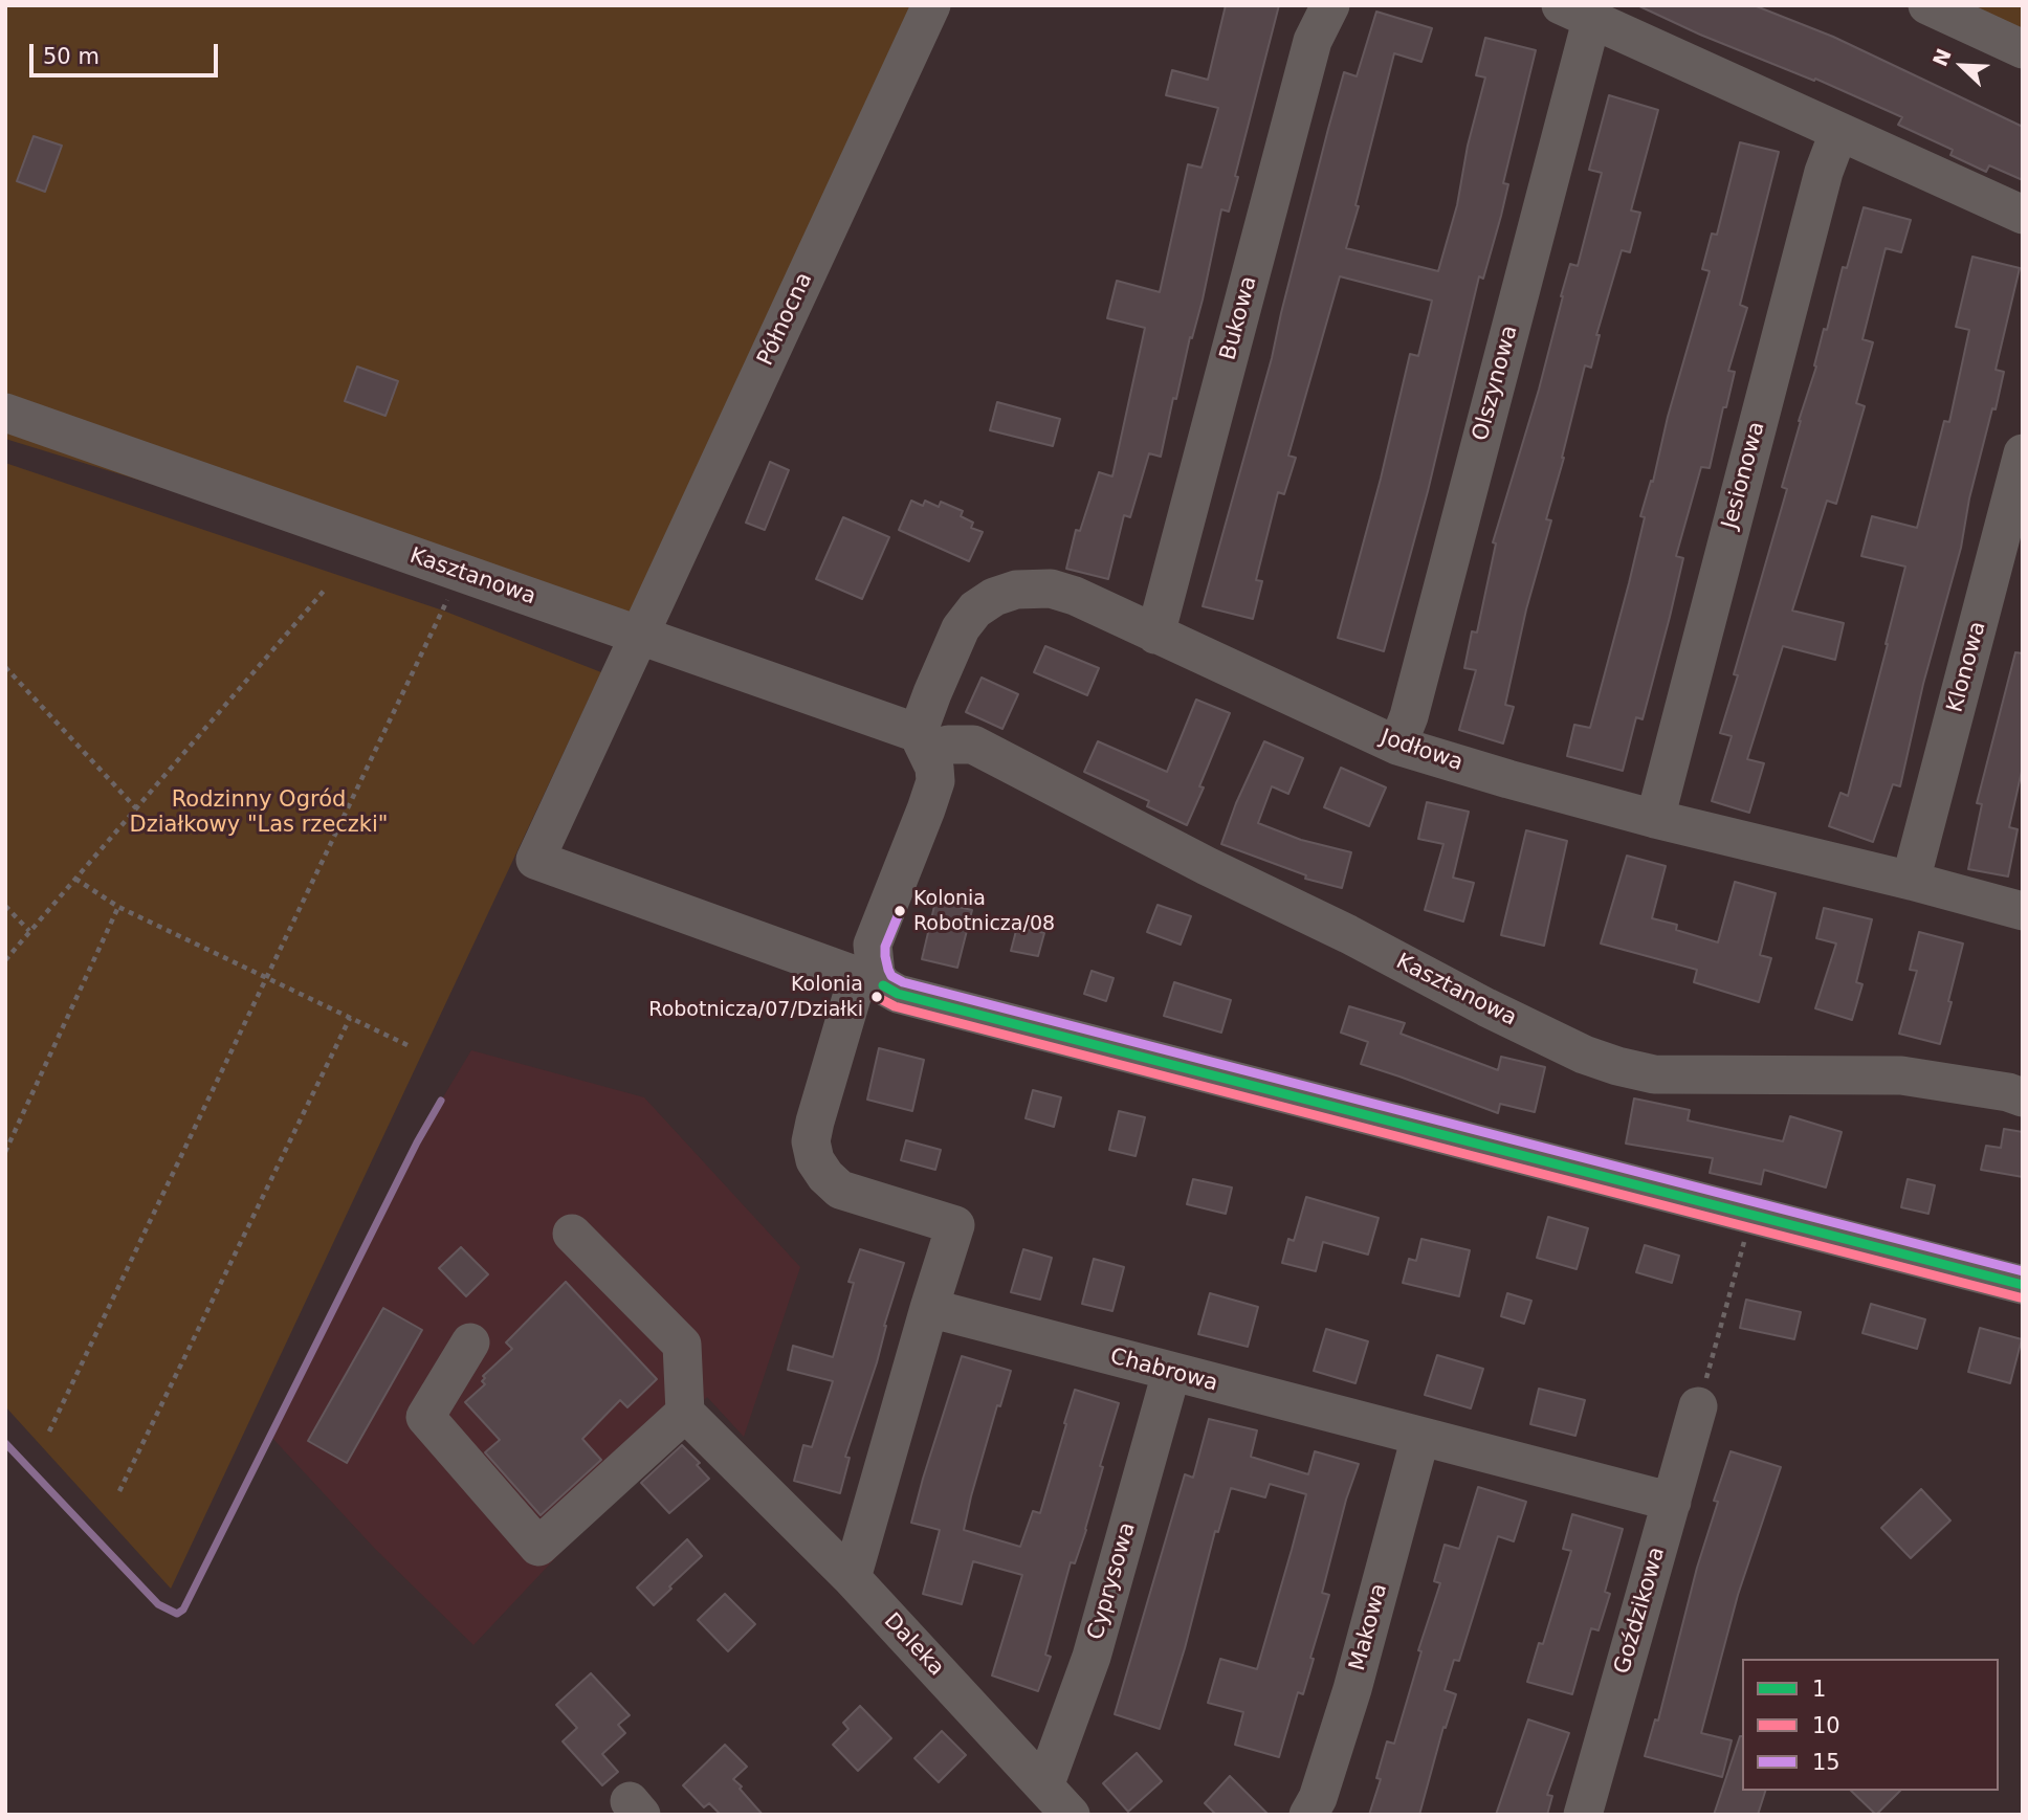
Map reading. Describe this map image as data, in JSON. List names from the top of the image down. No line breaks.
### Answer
{"streets":{"street":["Bukowa","Północna","Olszynowa","Jesionowa","Kasztanowa","Klonowa","Jodłowa","Chabrowa","Cyprysowa","Goździkowa","Makowa","Daleka"]},"crossings":[["Bukowa","Jodłowa"],["Północna","Kasztanowa"],["Olszynowa","Jodłowa"],["Jesionowa","Jodłowa"],["Kasztanowa","Jodłowa"],["Klonowa","Jodłowa"],["Chabrowa","Cyprysowa"],["Chabrowa","Goździkowa"],["Chabrowa","Makowa"],["Cyprysowa","Daleka"]],"parks":["Rodzinny Ogród Działkowy \"Las rzeczki\""],"places":["Kolonia Robotnicza/08","Kolonia Robotnicza/07/Działki"],"lines":["transit line 15","transit line 1","transit line 10"],"legend":["1","10","15"],"scale_bar":"50 m","north":"top left"}
